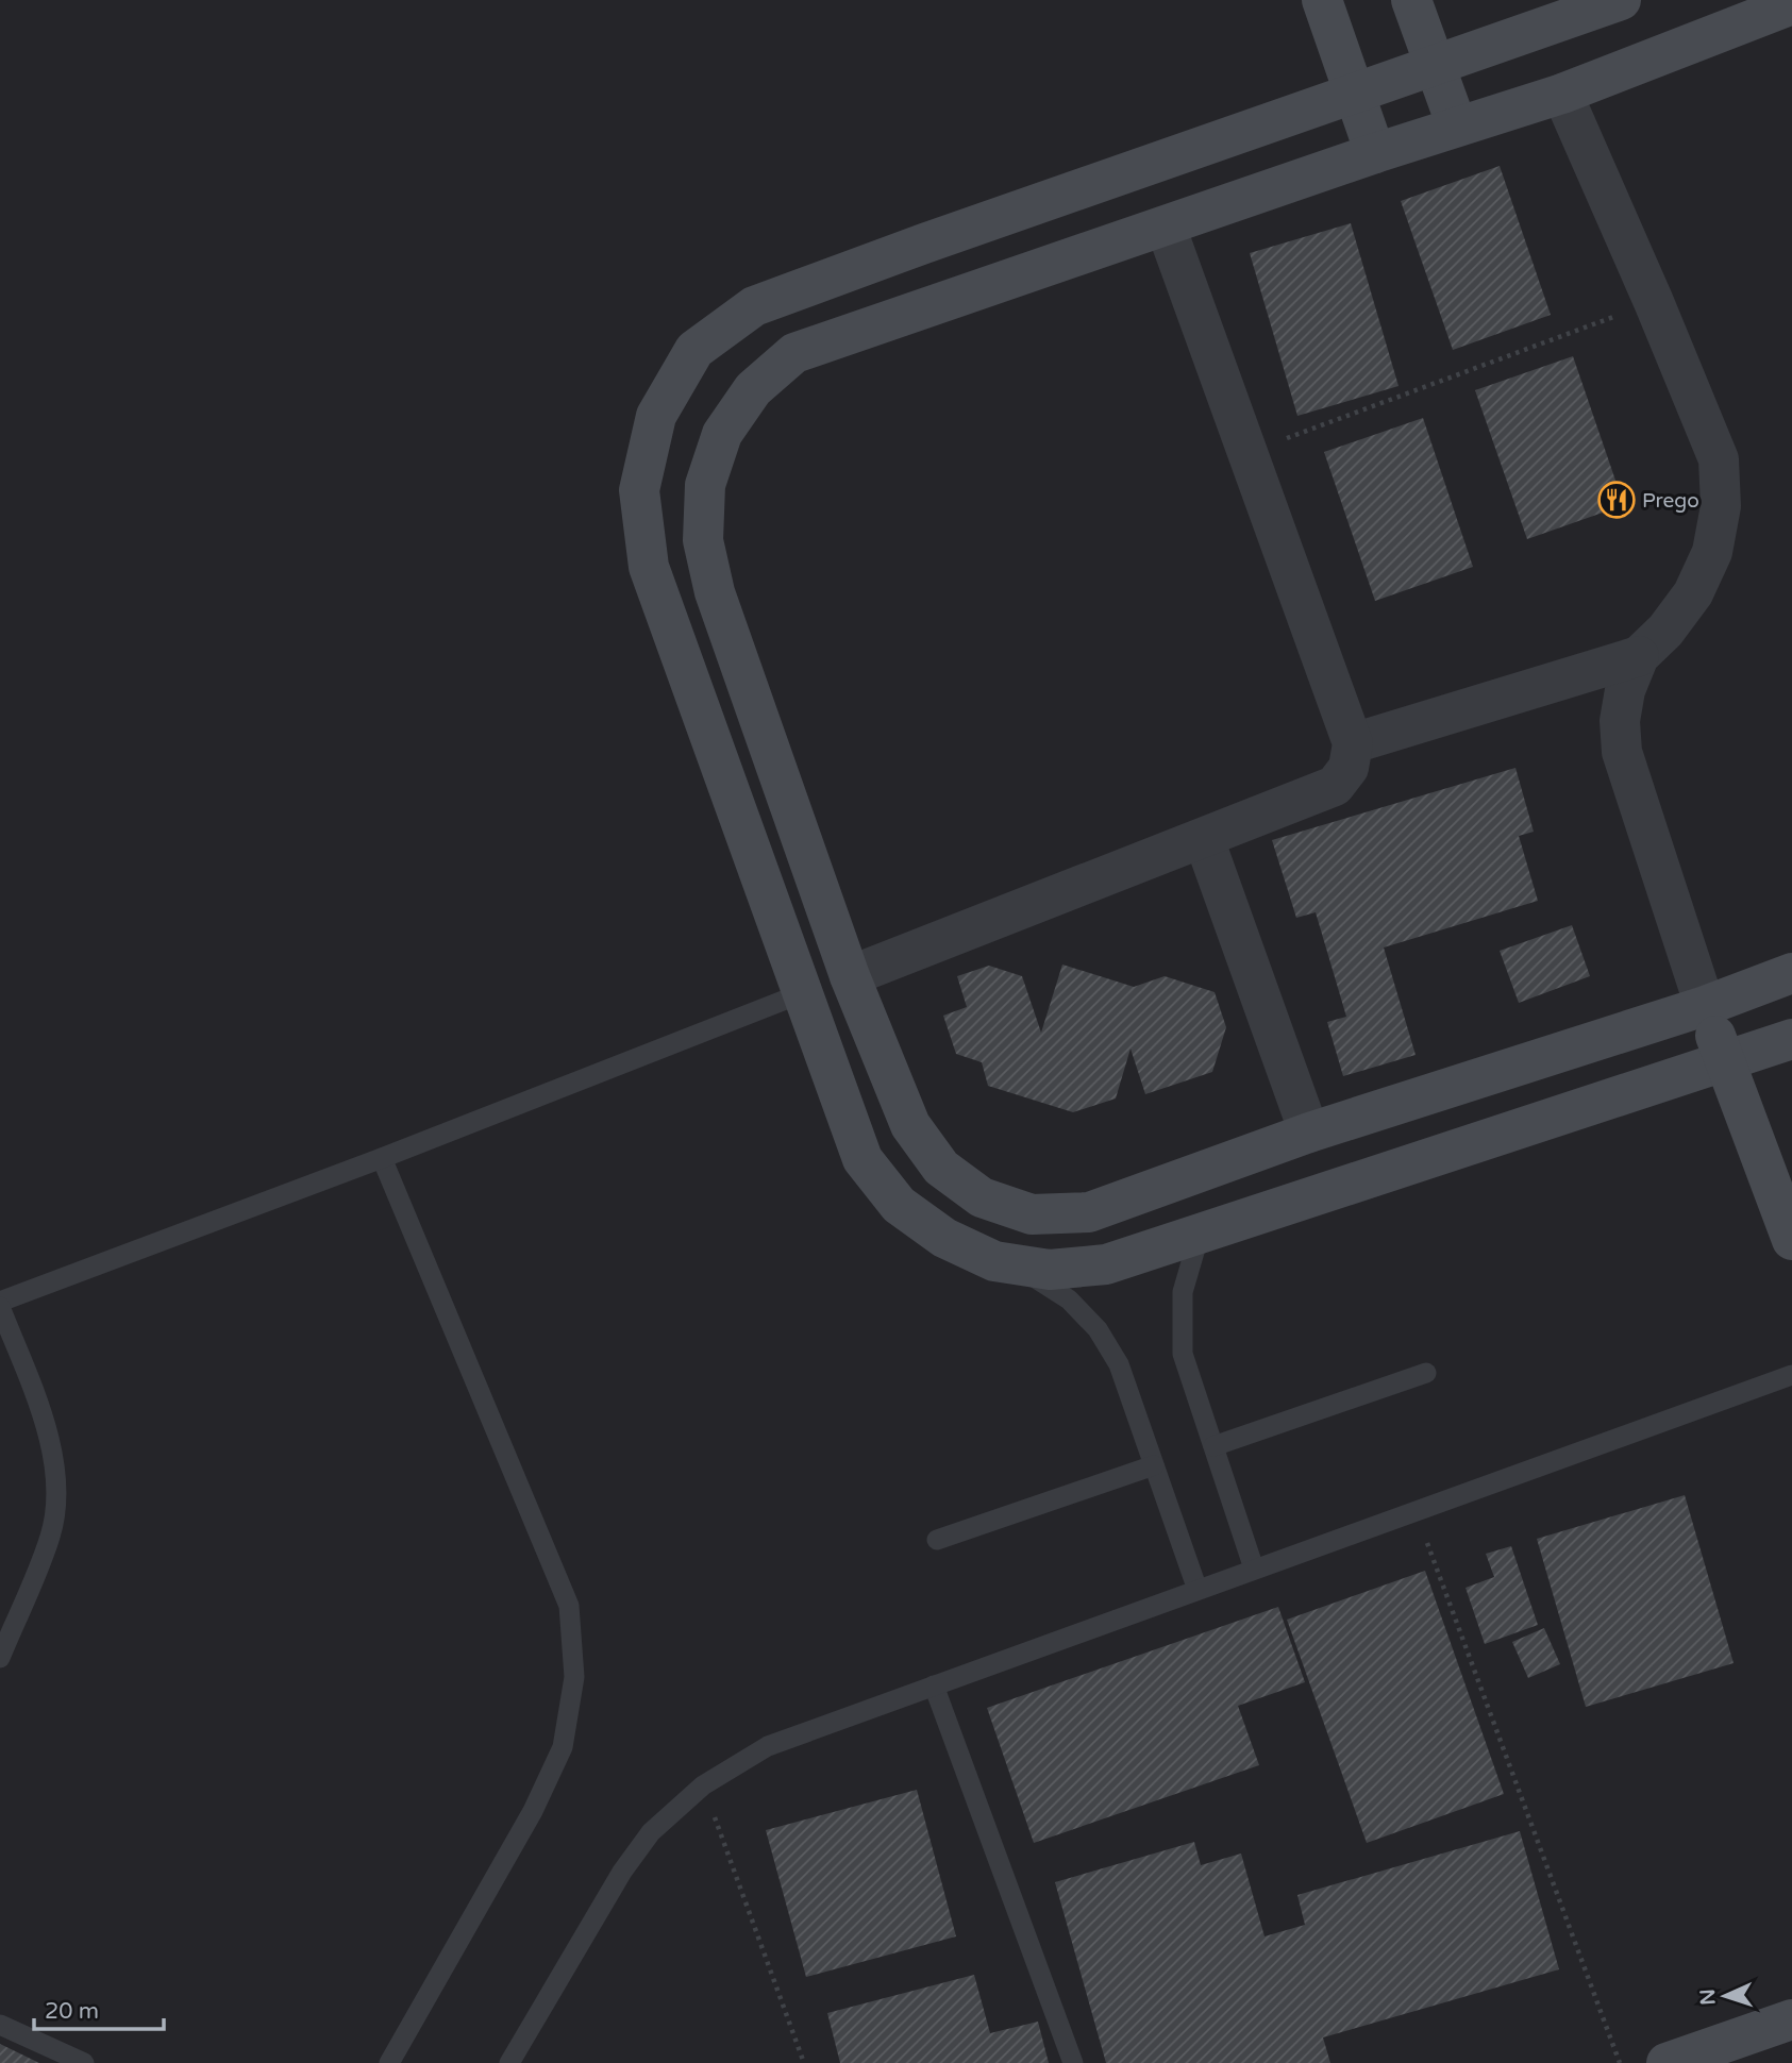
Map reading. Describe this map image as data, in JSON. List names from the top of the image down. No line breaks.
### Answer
{"places":{"restaurant":["Prego"]},"scale_bar":"20 m","north":"left"}
